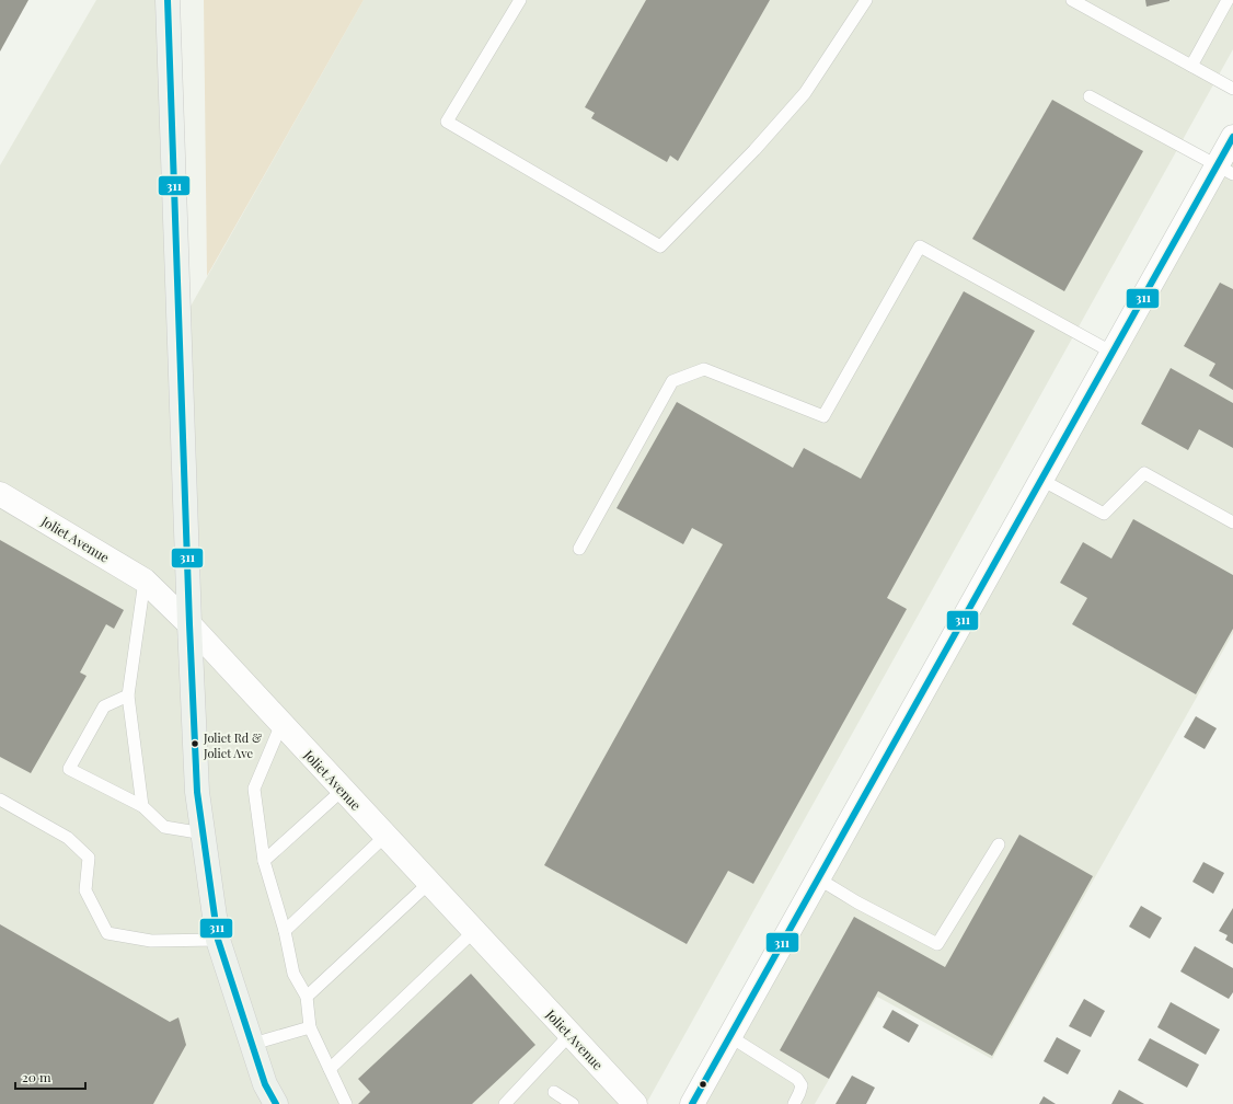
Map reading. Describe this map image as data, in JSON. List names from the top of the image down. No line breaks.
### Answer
{"streets":{"main road":["Joliet Avenue"]},"places":["Joliet Rd & Joliet Ave"],"lines":["transit line 311"],"scale_bar":"20 m"}
